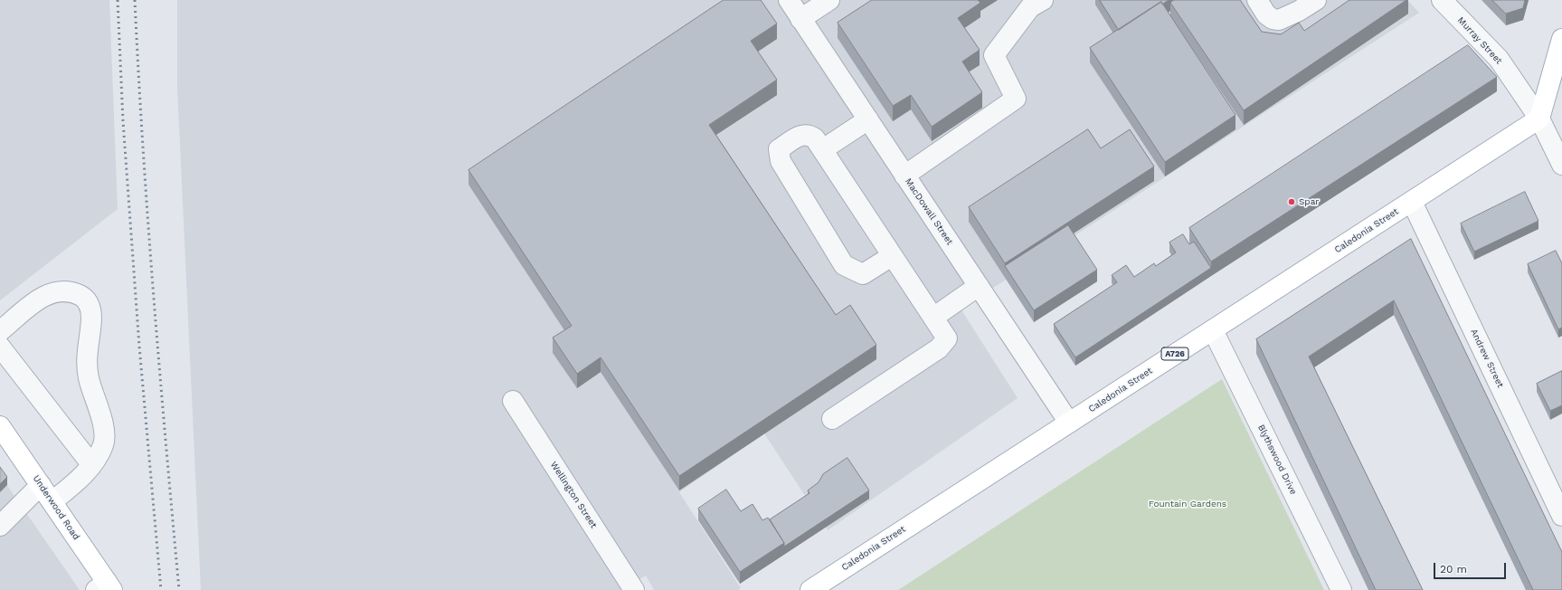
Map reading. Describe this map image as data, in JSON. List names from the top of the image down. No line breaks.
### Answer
{"streets":{"main road":["Caledonia Street","A726","Underwood Road"],"street":["Murray Street","MacDowall Street","Andrew Street","Blythswood Drive","Wellington Street"]},"crossings":[["Murray Street","Caledonia Street"],["MacDowall Street","Caledonia Street"],["Caledonia Street","Andrew Street"],["Caledonia Street","Blythswood Drive"]],"parks":["Fountain Gardens"],"places":["Spar"],"scale_bar":"20 m"}
